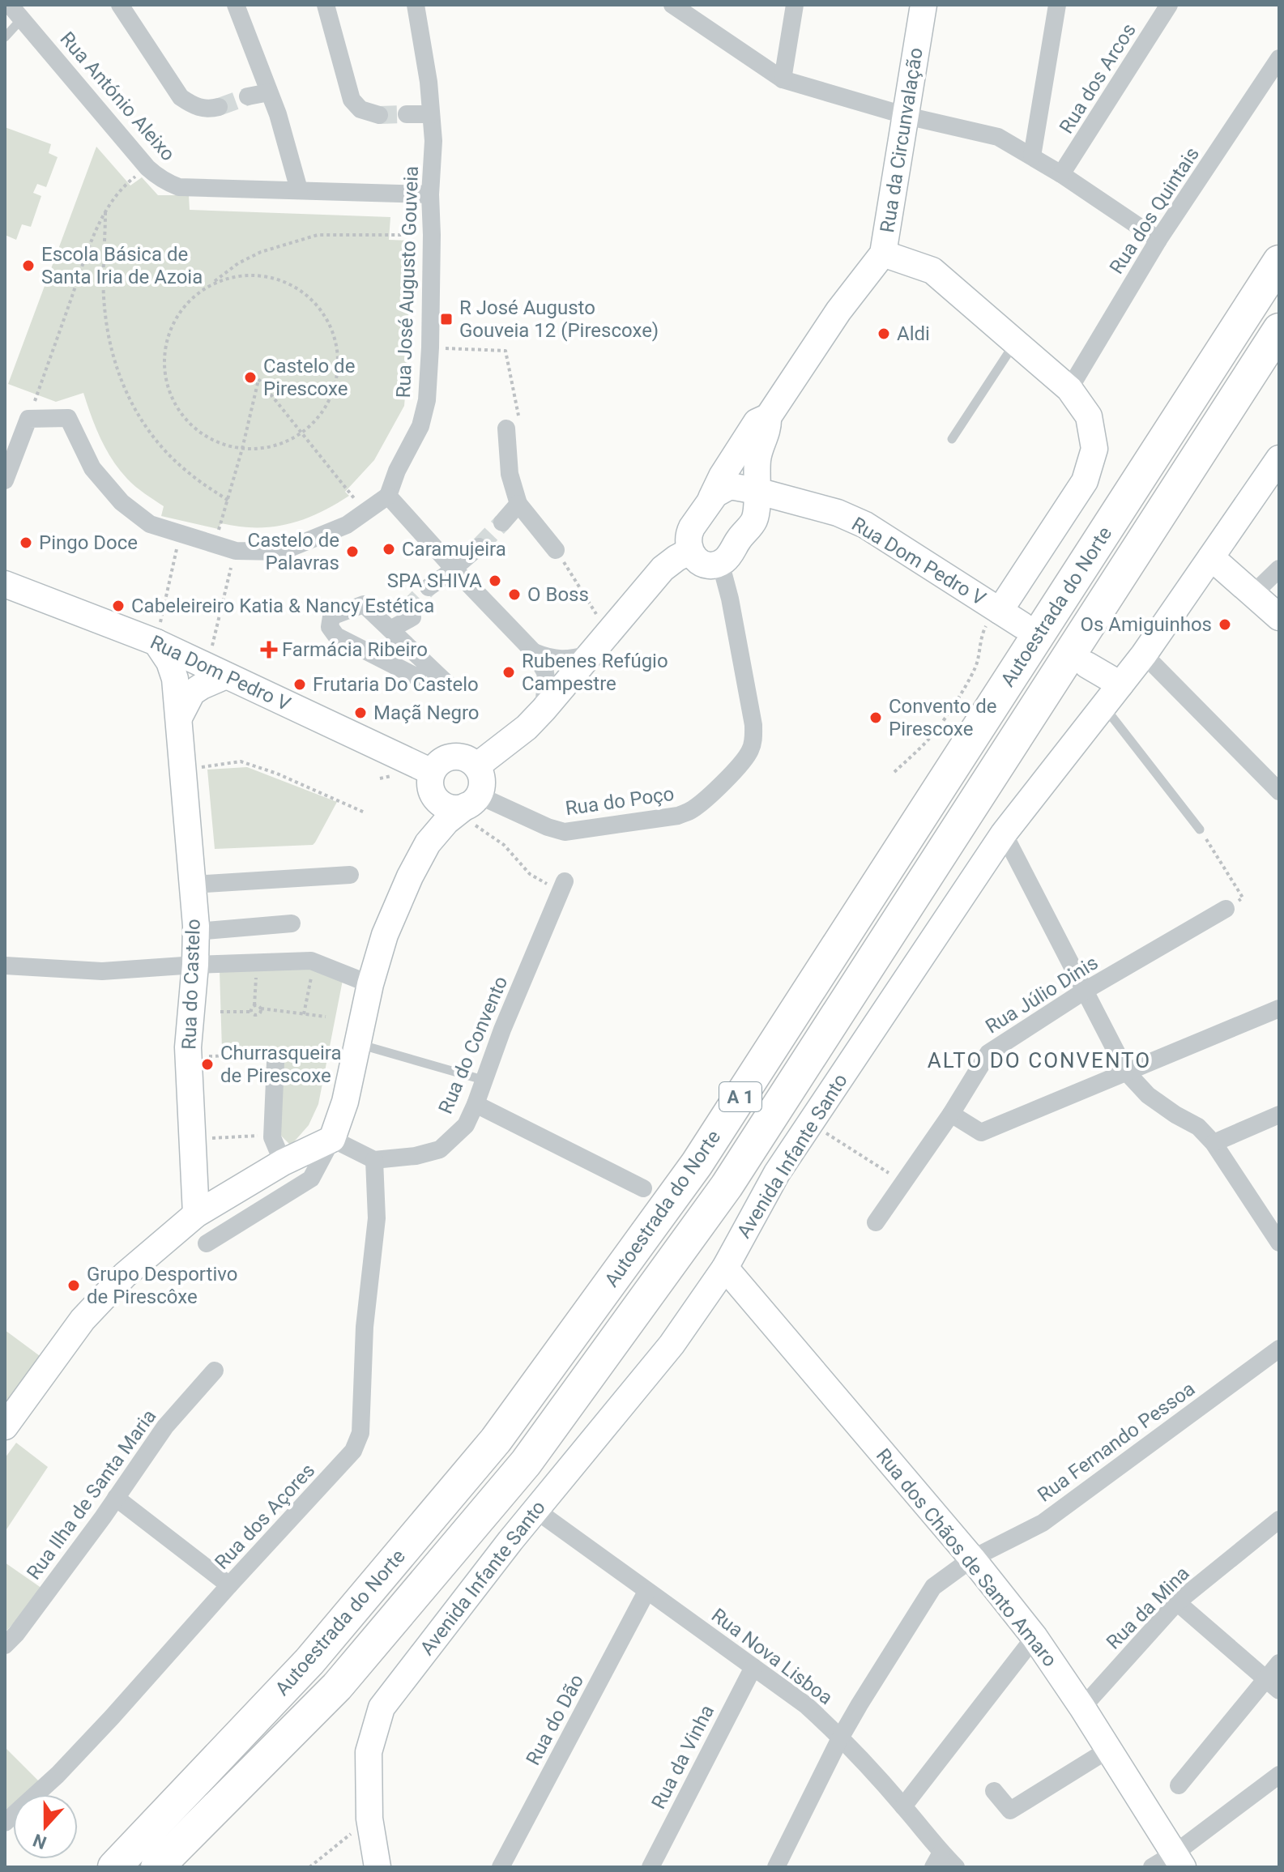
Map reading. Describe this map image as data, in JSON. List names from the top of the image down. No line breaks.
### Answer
{"streets":{"highway":["Autoestrada do Norte","A 1"],"street":["Rua dos Arcos","Rua António Aleixo","Rua da Circunvalação","Rua dos Quintais","Rua José Augusto Gouveia","Rua Dom Pedro V","Rua do Poço","Rua do Castelo","Rua Júlio Dinis","Rua do Convento","Avenida Infante Santo","Rua Fernando Pessoa","Rua Ilha de Santa Maria","Rua dos Açores","Rua dos Chãos de Santo Amaro","Rua da Mina","Rua Nova Lisboa","Rua do Dão","Rua da Vinha"]},"crossings":[["Rua da Circunvalação","Rua dos Quintais"],["Rua da Circunvalação","Rua Dom Pedro V"],["Rua Dom Pedro V","Rua do Poço"],["Rua Dom Pedro V","Rua do Castelo"],["Rua do Convento","Rua dos Açores"],["Avenida Infante Santo","Rua dos Chãos de Santo Amaro"],["Avenida Infante Santo","Rua Nova Lisboa"],["Rua Fernando Pessoa","Rua dos Chãos de Santo Amaro"],["Rua Fernando Pessoa","Rua Nova Lisboa"],["Rua dos Chãos de Santo Amaro","Rua da Mina"],["Rua Nova Lisboa","Rua do Dão"],["Rua Nova Lisboa","Rua da Vinha"]],"districts":["ALTO DO CONVENTO"],"places":{"other":["Escola Básica de Santa Iria de Azoia","Aldi","Castelo de Pirescoxe","Pingo Doce","Caramujeira","Castelo de Palavras","SPA SHIVA","O Boss","Cabeleireiro Katia & Nancy Estética","Os Amiguinhos","Rubenes Refúgio Campestre","Frutaria Do Castelo","Maçã Negro","Convento de Pirescoxe","Churrasqueira de Pirescoxe","Grupo Desportivo de Pirescôxe"],"transit":["R José Augusto Gouveia 12 (Pirescoxe)"],"health":["Farmácia Ribeiro"]},"north":"bottom"}
